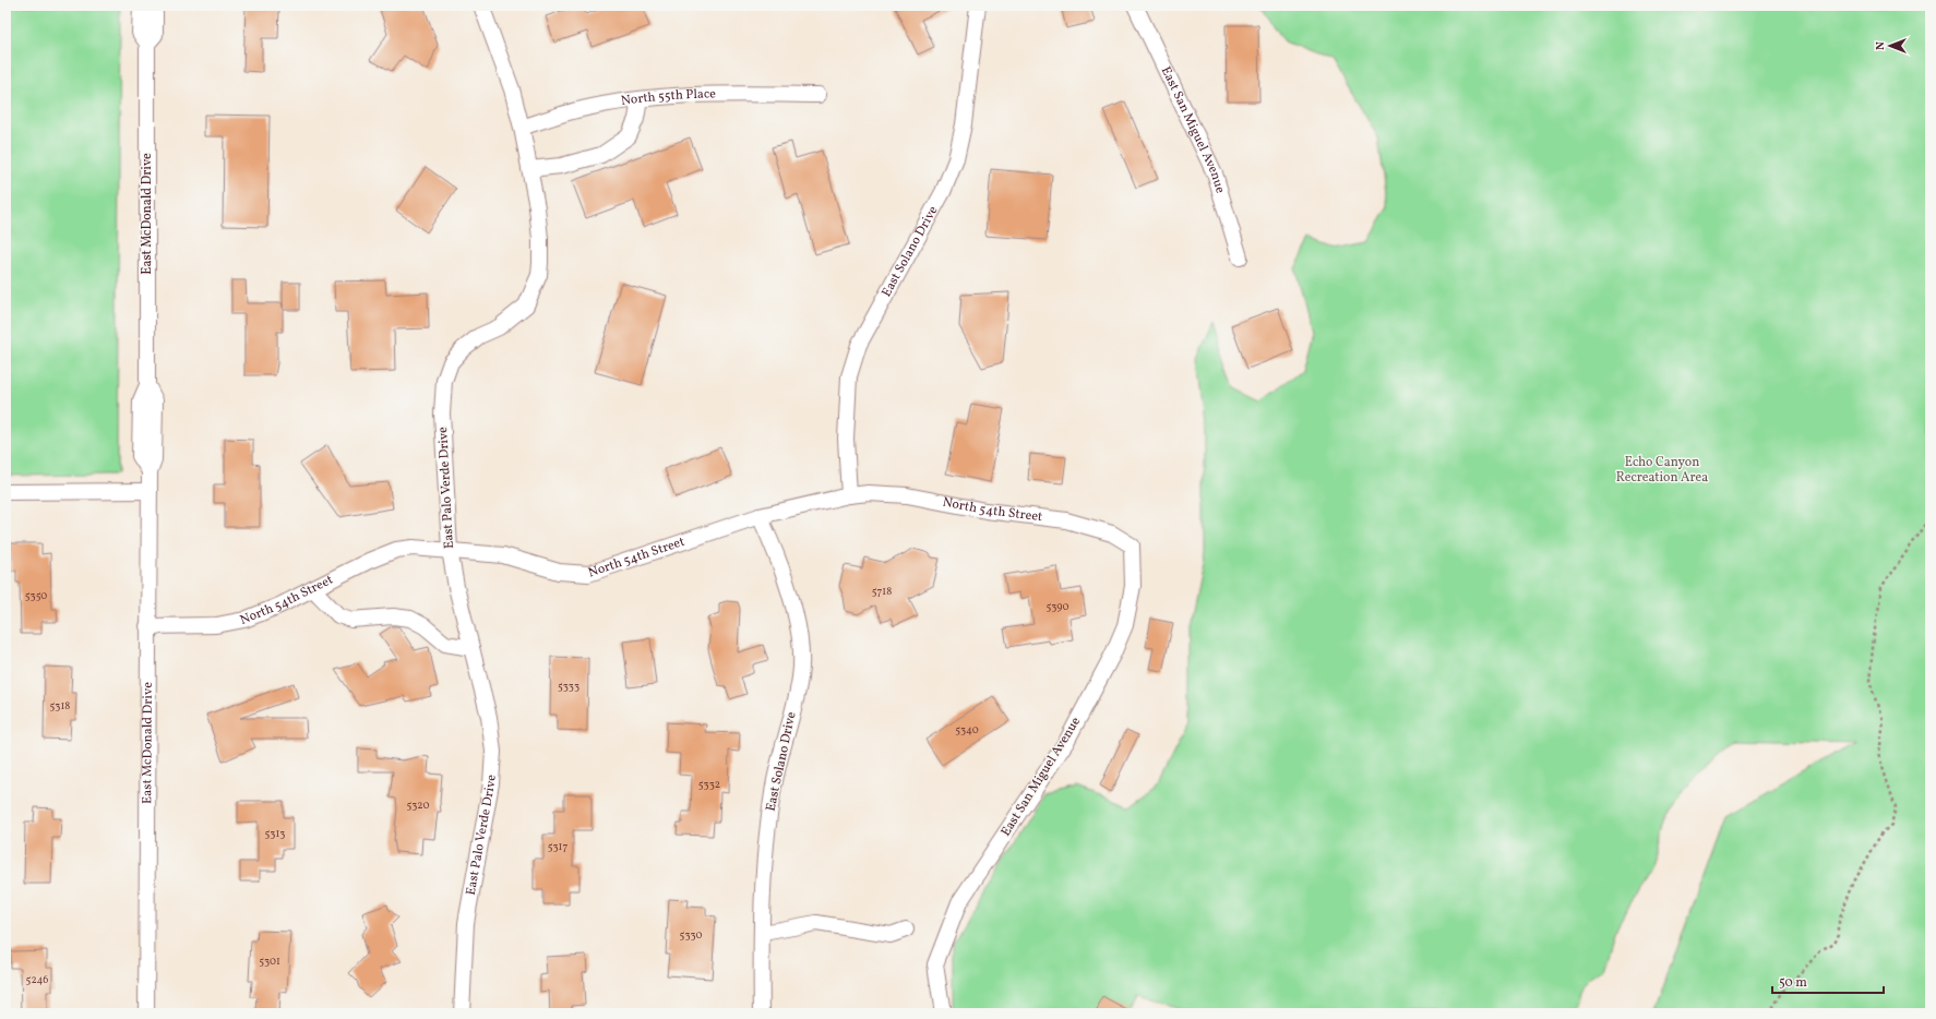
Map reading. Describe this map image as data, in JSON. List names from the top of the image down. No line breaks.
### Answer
{"streets":{"street":["North 55th Place","East San Miguel Avenue","East McDonald Drive","East Solano Drive","East Palo Verde Drive","North 54th Street"]},"crossings":[["North 55th Place","East Palo Verde Drive"],["East San Miguel Avenue","North 54th Street"],["East McDonald Drive","North 54th Street"],["East Solano Drive","North 54th Street"],["East Palo Verde Drive","North 54th Street"]],"parks":["Echo Canyon Recreation Area"],"house_numbers":["5718","5350","5390","5333","5318","5340","5332","5320","5313","5317","5330","5301","5246"],"scale_bar":"50 m","north":"left"}
